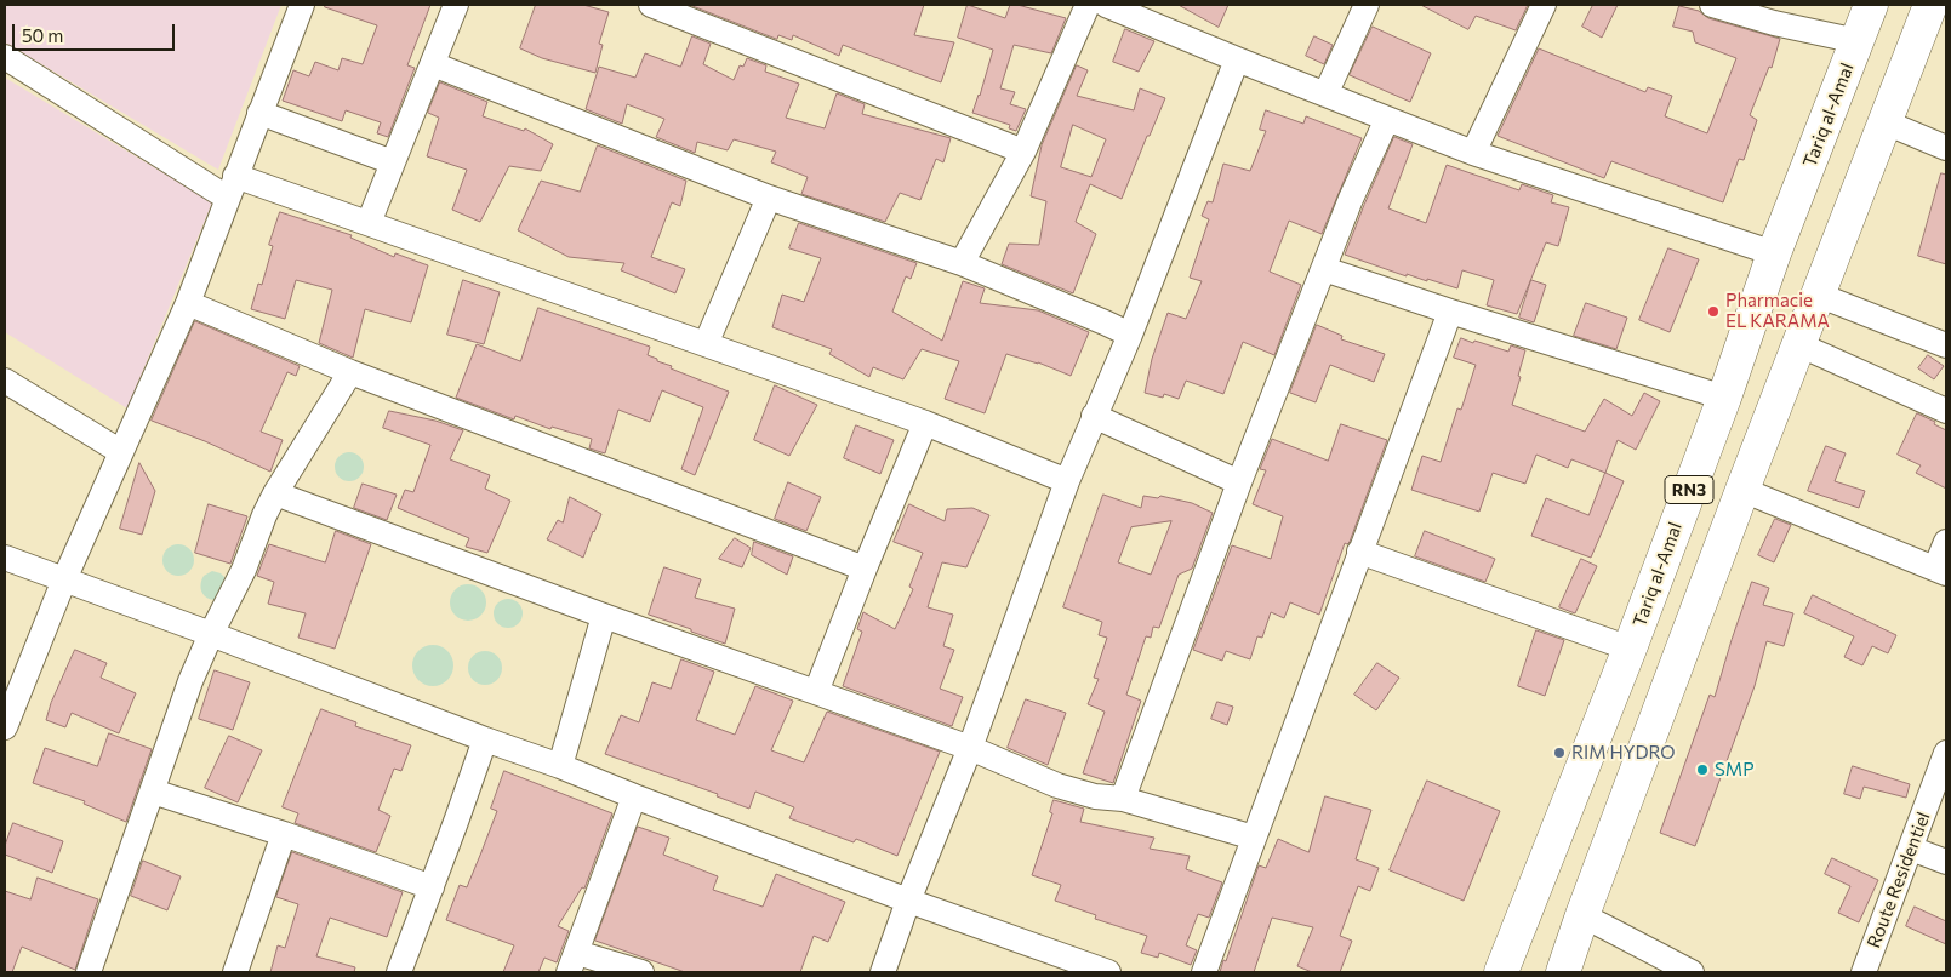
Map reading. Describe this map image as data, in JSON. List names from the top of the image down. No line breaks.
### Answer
{"streets":{"highway":["Tariq al-Amal","RN3"],"street":["Route Residentiel"]},"places":["Pharmacie EL KARAMA","RIM HYDRO","SMP"],"scale_bar":"50 m"}
